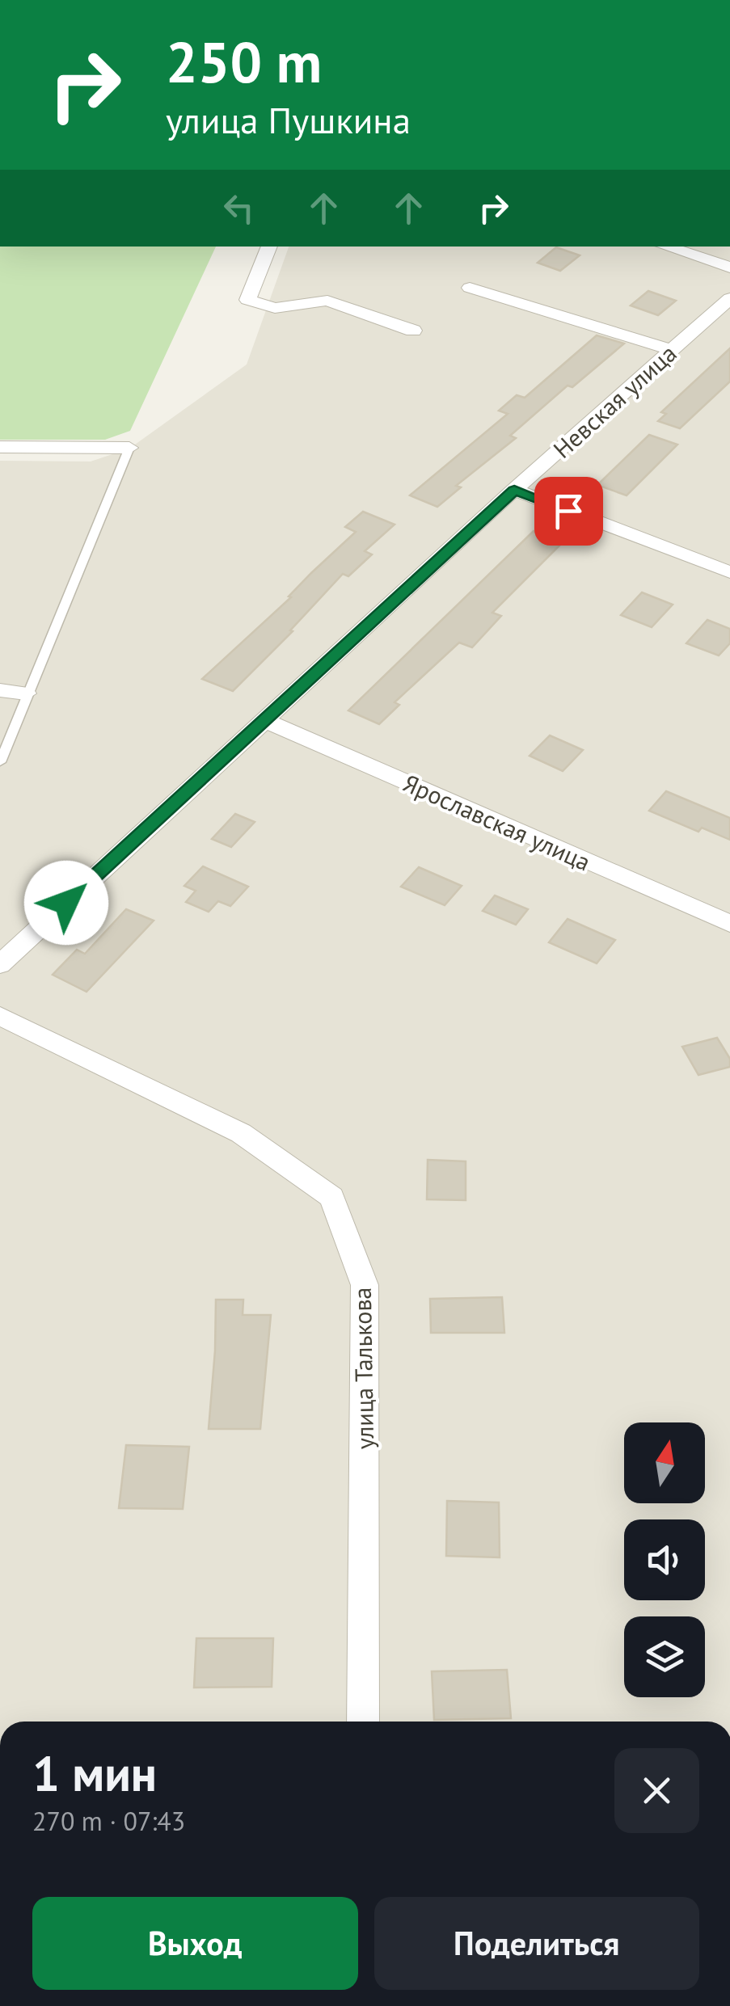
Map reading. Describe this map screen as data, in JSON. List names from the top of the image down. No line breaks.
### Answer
{"streets":{"street":["Невская улица","Ярославская улица","улица Талькова"]},"crossings":[["Невская улица","Ярославская улица"]],"north":"top","page":{"turn":["250 m","улица Пушкина"],"heading":["1 мин","270 m · 07:43"],"buttons":["Выход","Поделиться"]}}
